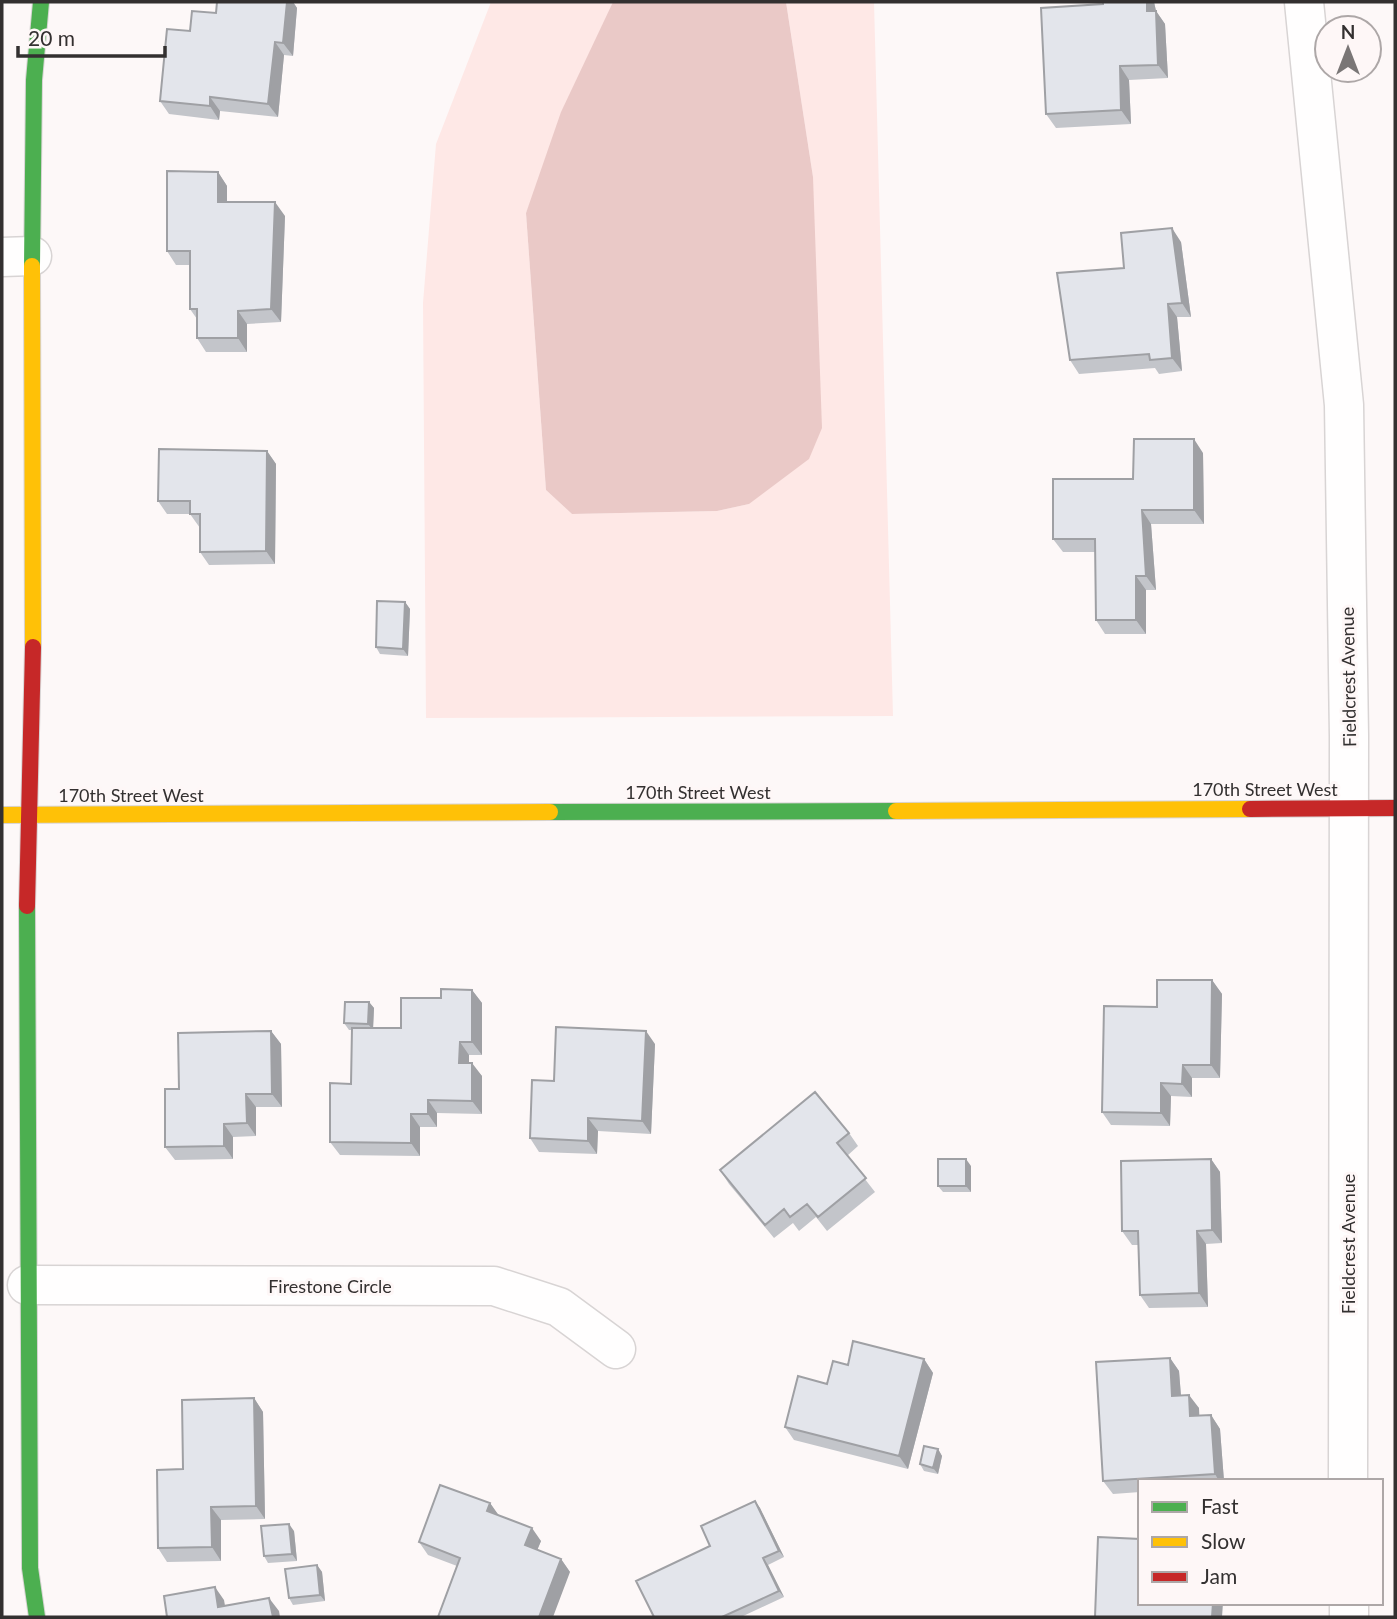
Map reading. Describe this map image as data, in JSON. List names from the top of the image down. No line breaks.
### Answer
{"streets":{"street":["Fieldcrest Avenue","170th Street West","Firestone Circle"]},"crossings":[["Fieldcrest Avenue","170th Street West"]],"legend":["Fast","Slow","Jam"],"scale_bar":"20 m","north":"top"}
